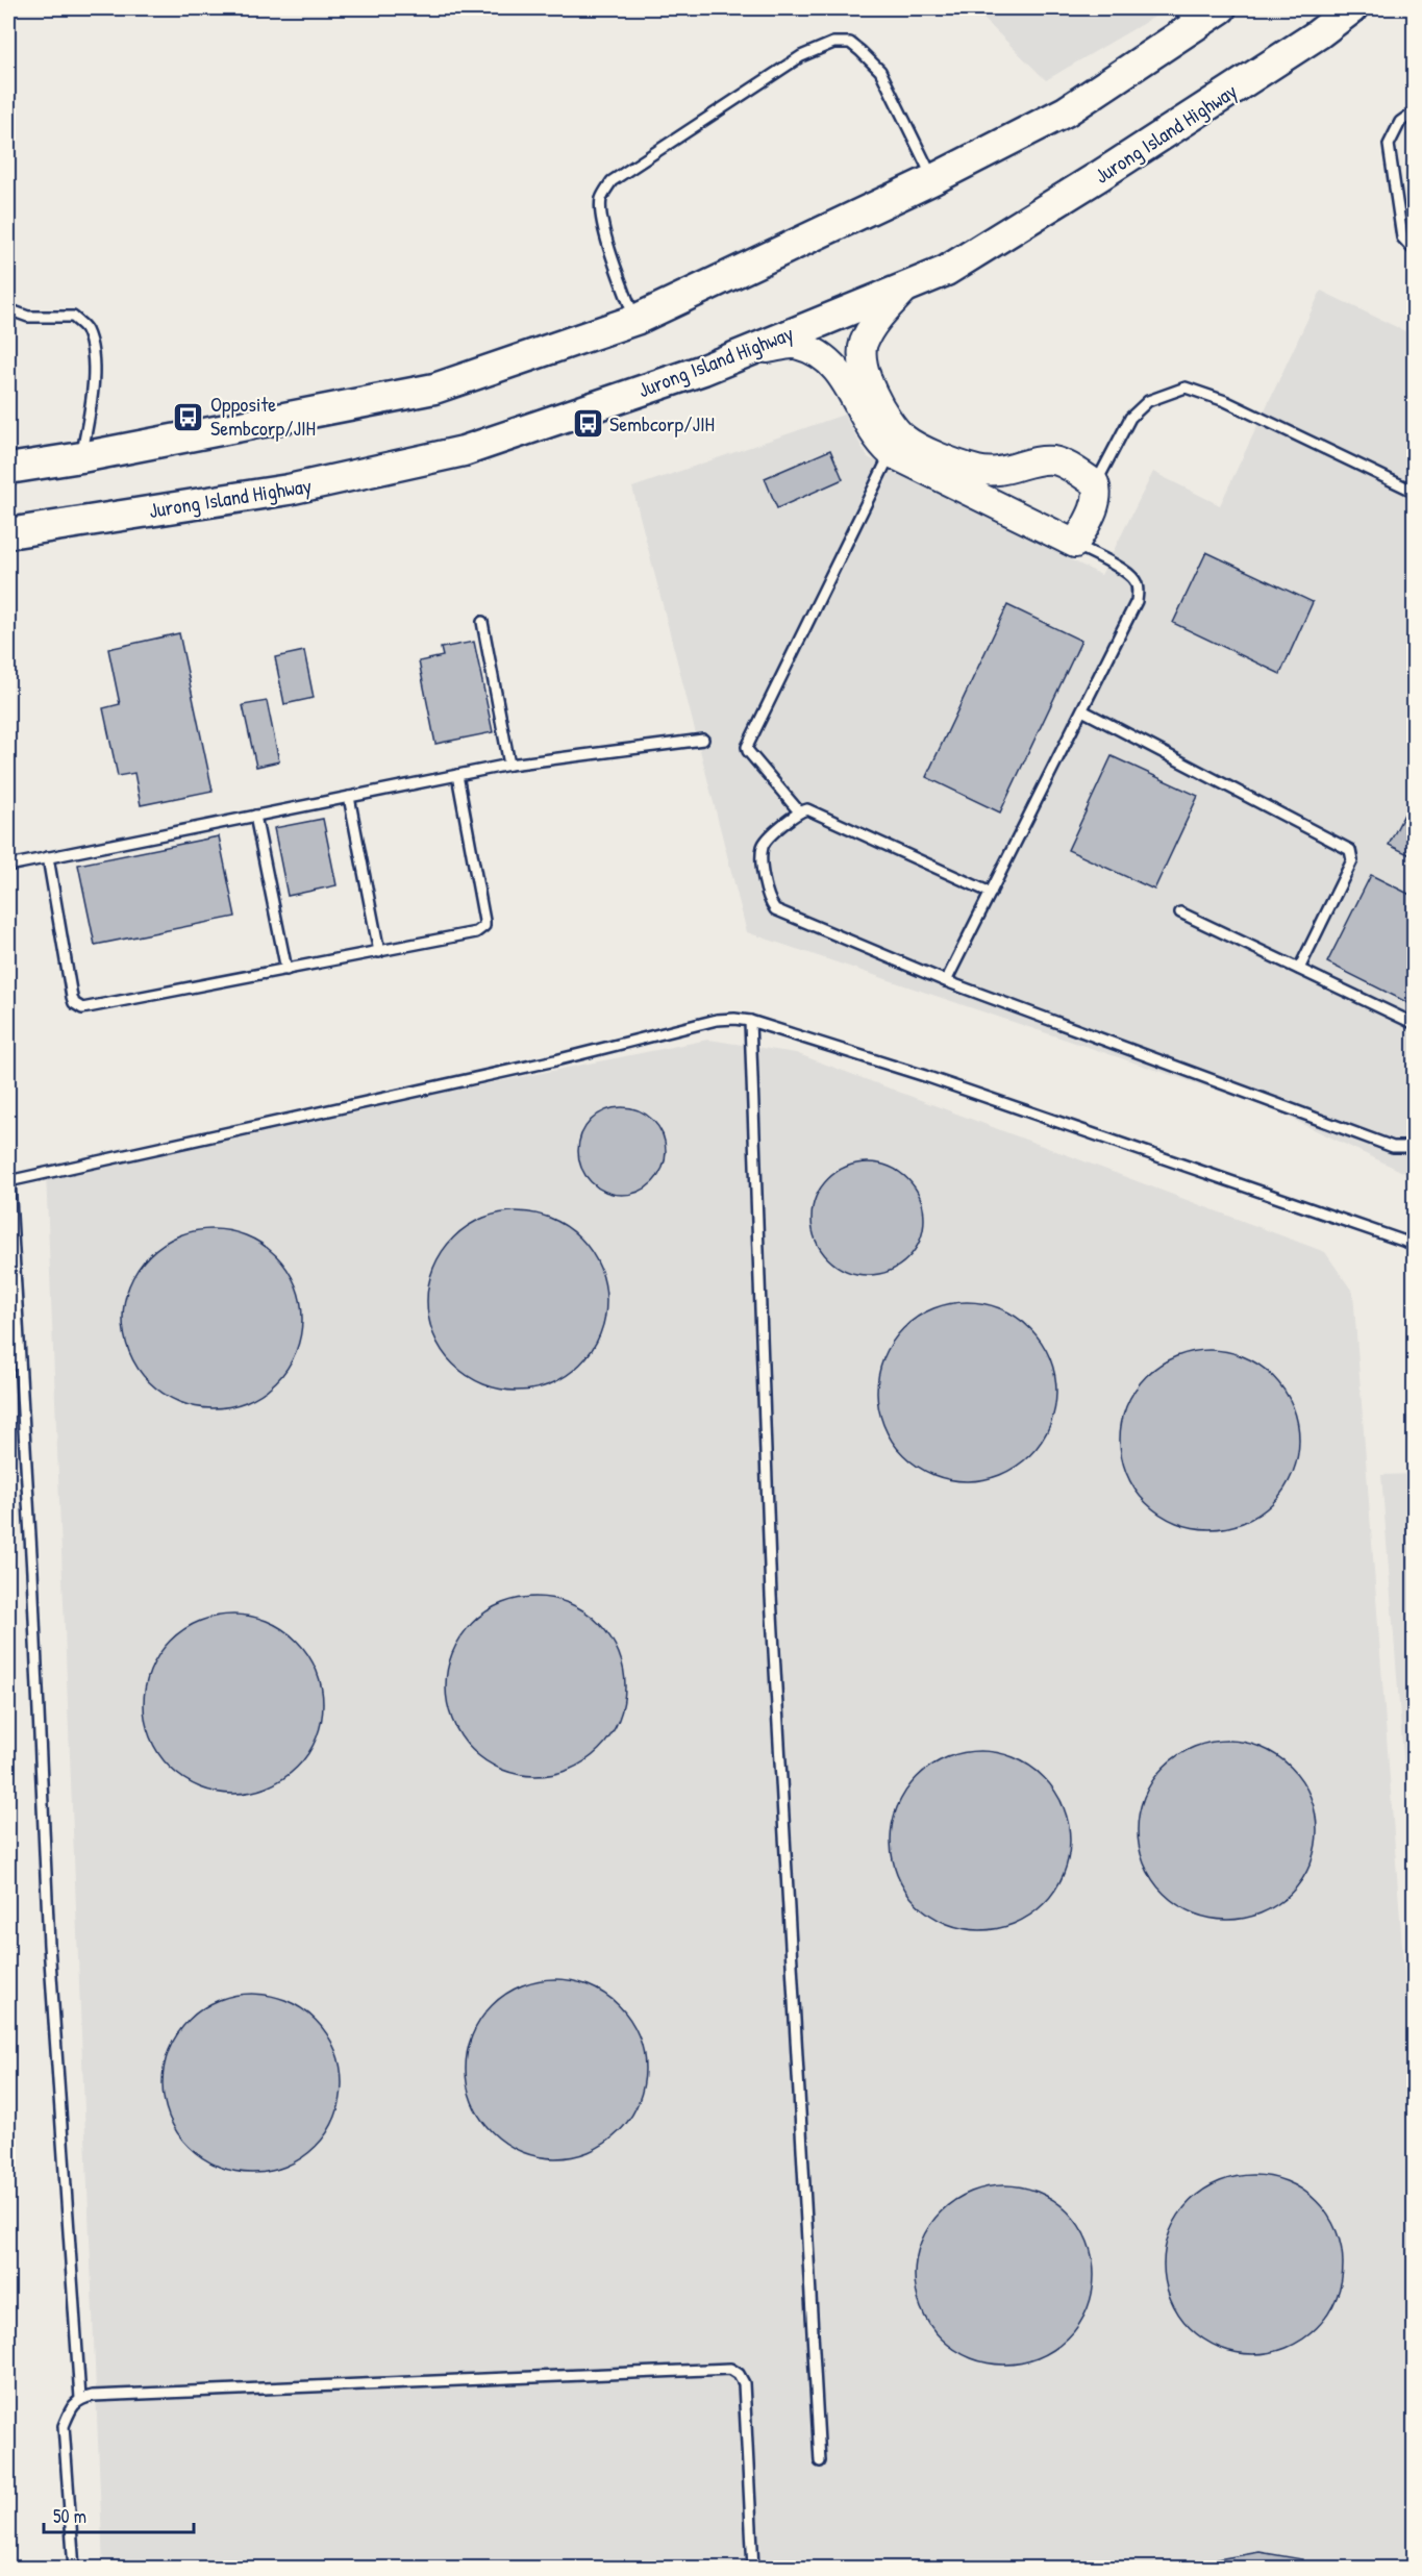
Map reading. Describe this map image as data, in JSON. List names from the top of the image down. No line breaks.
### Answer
{"streets":{"main road":["Jurong Island Highway"]},"places":{"bus stop":["Opposite Sembcorp/JIH","Sembcorp/JIH"]},"scale_bar":"50 m"}
